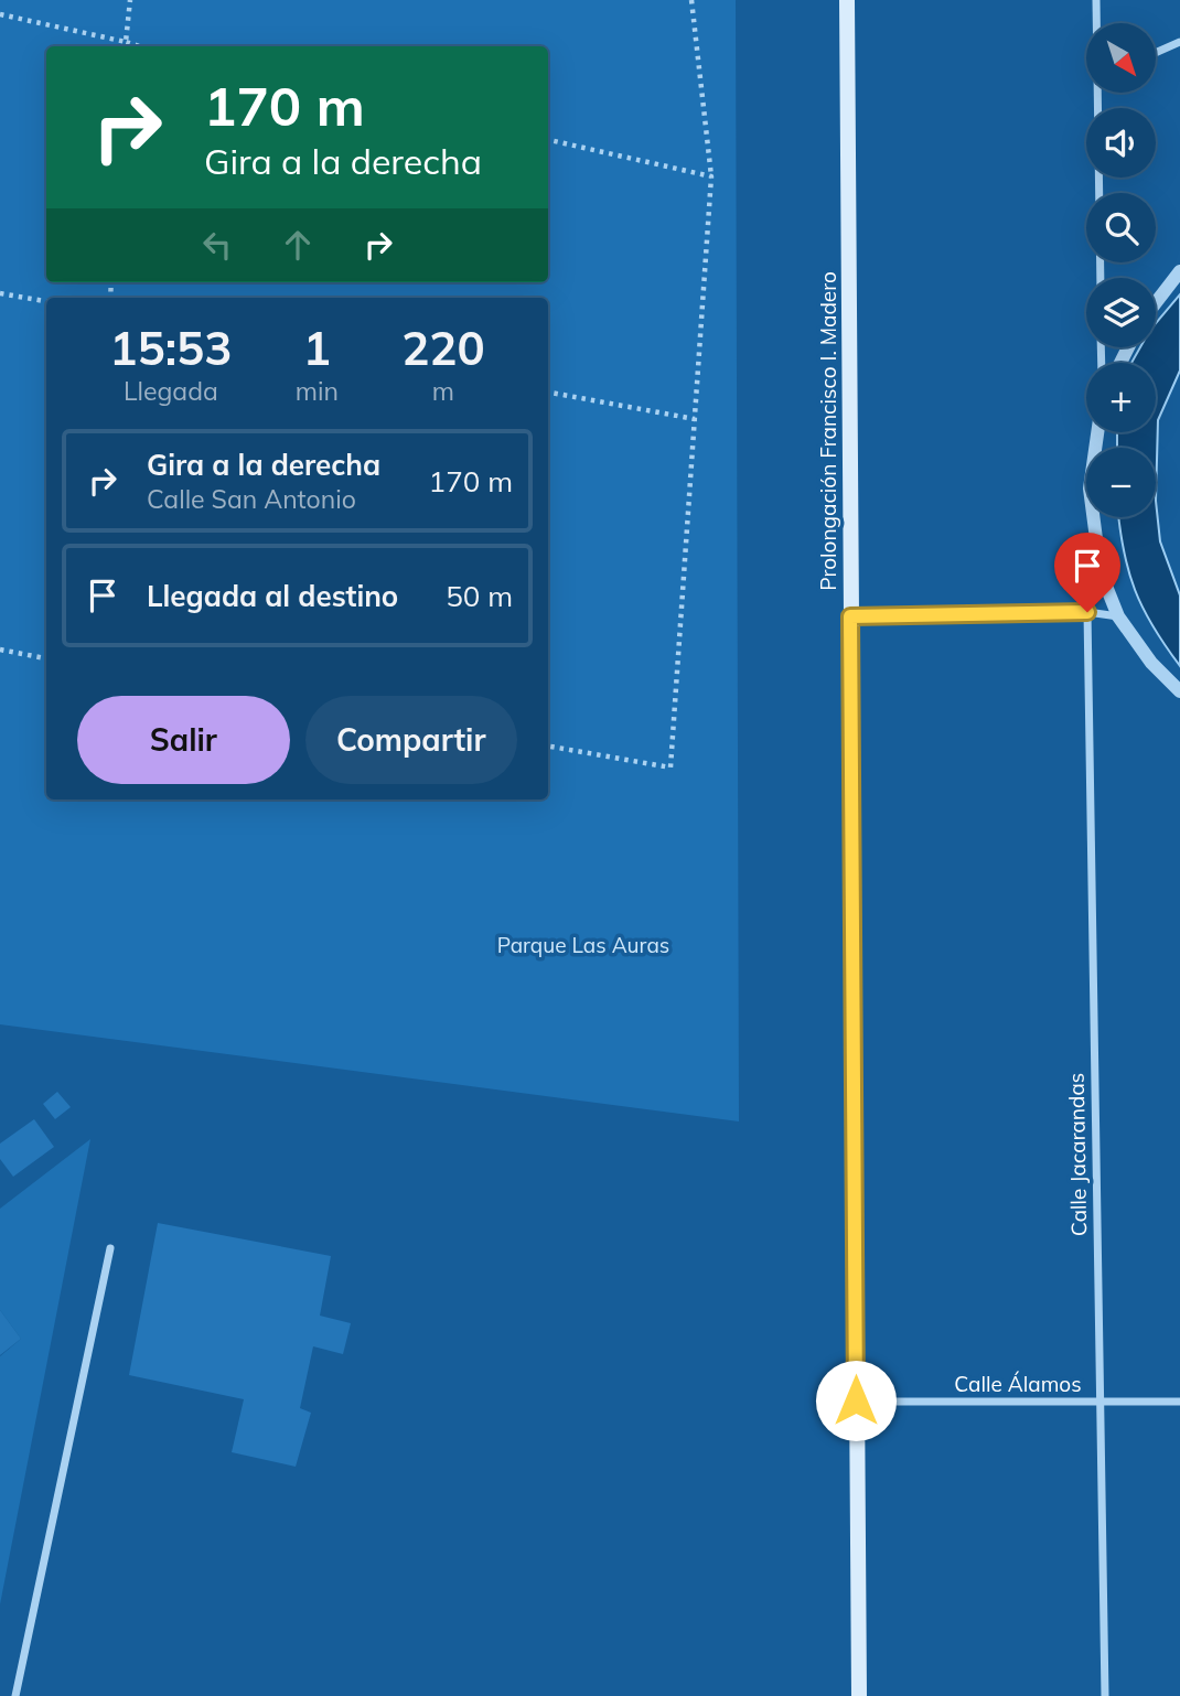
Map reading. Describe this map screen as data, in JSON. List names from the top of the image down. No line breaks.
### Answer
{"streets":{"main road":["Prolongación Francisco I. Madero"],"street":["Calle Jacarandas","Calle Álamos"]},"crossings":[["Prolongación Francisco I. Madero","Calle Álamos"],["Calle Jacarandas","Calle Álamos"]],"parks":["Parque Las Auras"],"north":"bottom right","page":{"map_buttons":["+","−"],"turn":["170 m","Gira a la derecha"],"eta":["15:53","Llegada","1","min","220","m"],"list":[{"name":"Gira a la derecha","note":"Calle San Antonio","value":"170 m"},{"name":"Llegada al destino","value":"50 m"}],"buttons":["Salir","Compartir"]}}
